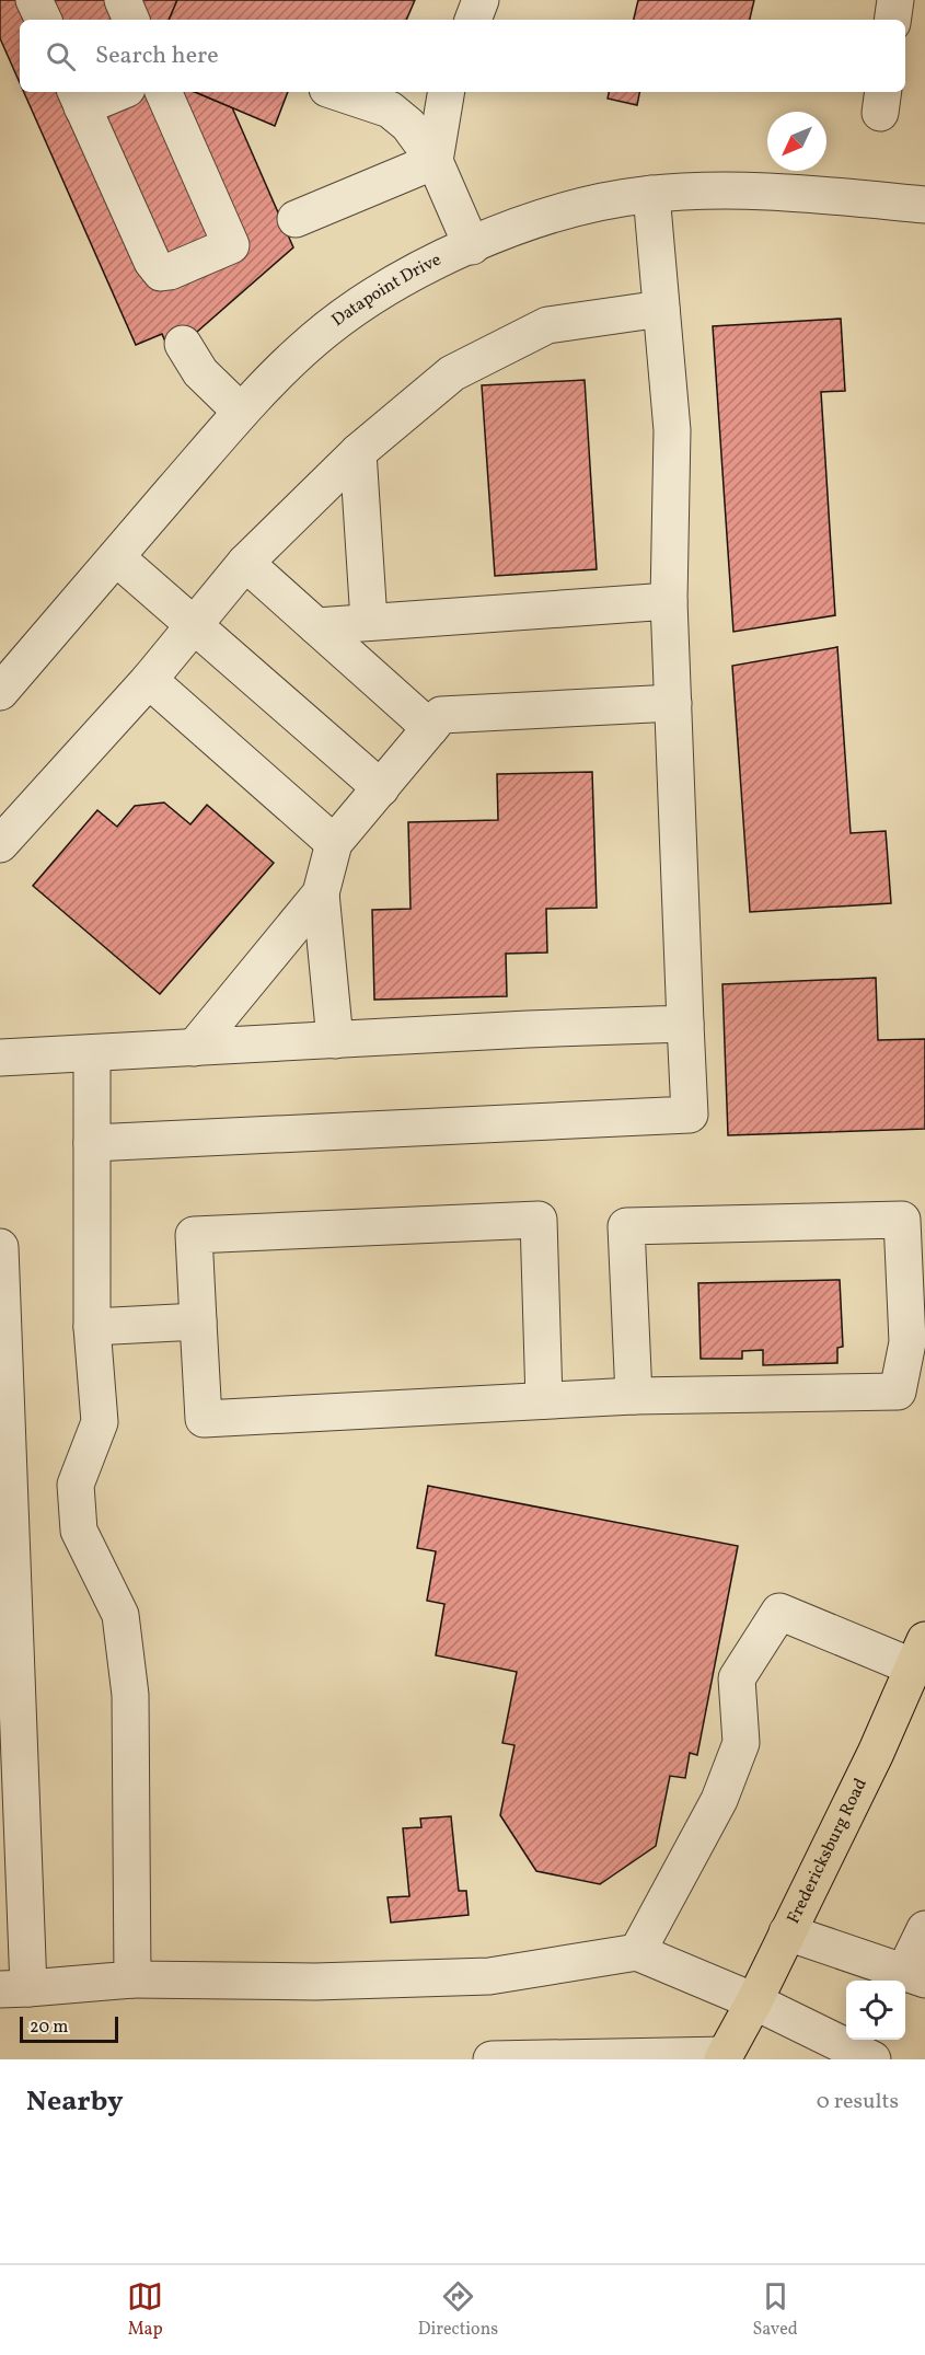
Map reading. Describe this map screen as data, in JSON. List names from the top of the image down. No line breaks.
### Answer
{"streets":{"main road":["Fredericksburg Road"],"street":["Datapoint Drive"]},"scale_bar":"20 m","north":"bottom left","page":{"search":"Search here","scale":"20 m","heading":["Nearby","0 results"],"nav":["Map","Directions","Saved"]}}
